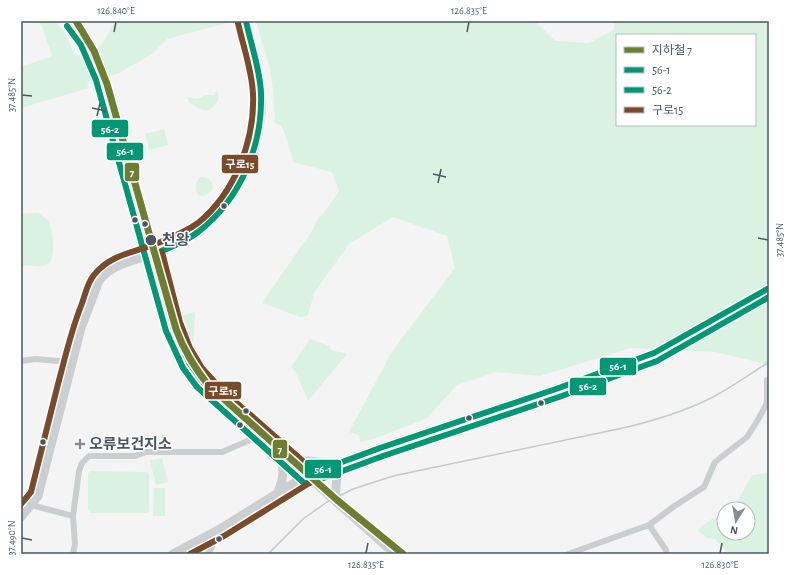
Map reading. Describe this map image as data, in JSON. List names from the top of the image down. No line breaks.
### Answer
{"places":{"other":["천왕"],"health":["오류보건지소"]},"lines":["metro line 7","transit line 56-1","transit line 구로15","transit line 56-2"],"legend":["지하철 7","56-1","56-2","구로15"],"north":"bottom","coordinates":["126.840°E","126.835°E","37.485°N","37.490°N","126.830°E"]}
